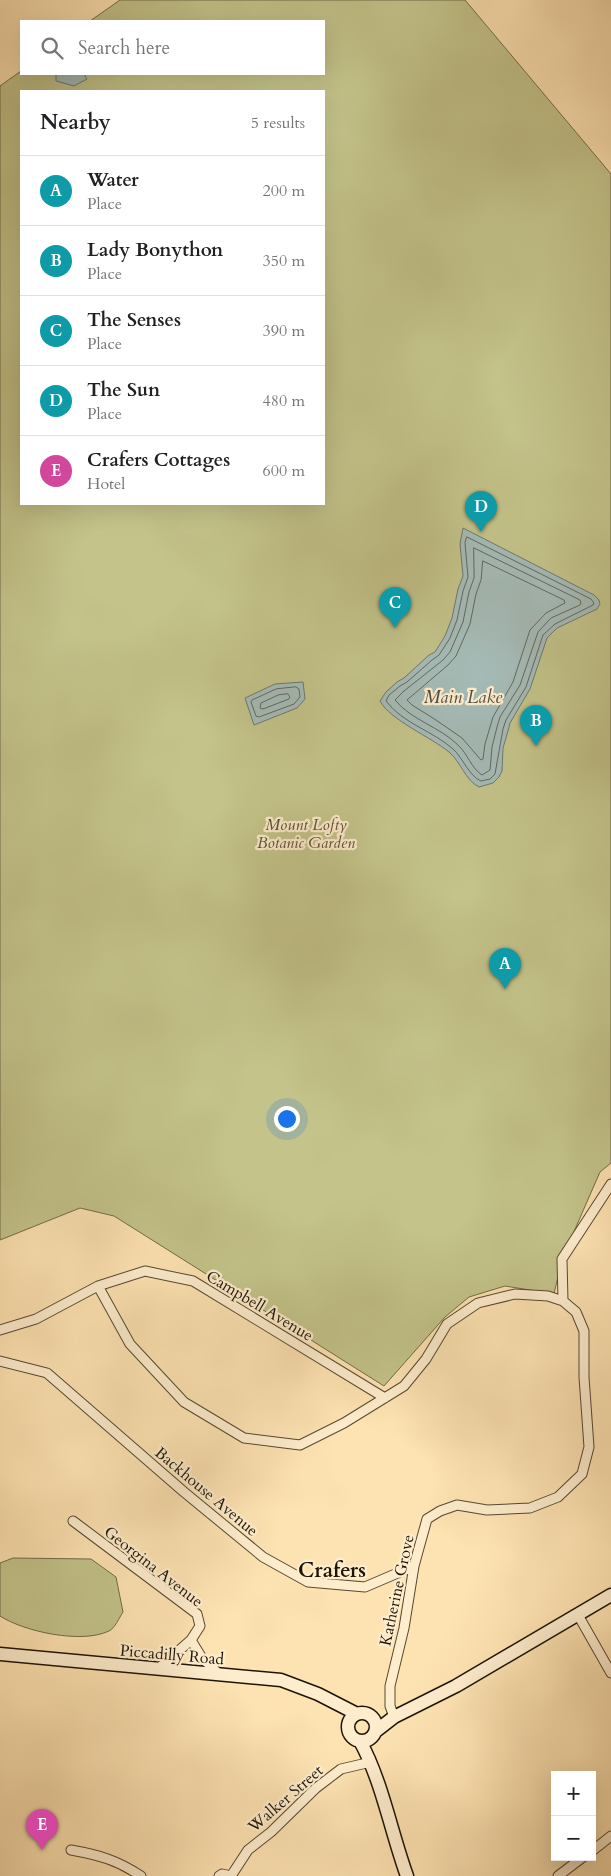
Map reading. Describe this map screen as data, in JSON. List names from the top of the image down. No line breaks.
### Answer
{"streets":{"main road":["Piccadilly Road"],"street":["Campbell Avenue","Backhouse Avenue","Georgina Avenue","Katherine Grove","Walker Street"]},"crossings":[["Backhouse Avenue","Katherine Grove"]],"districts":["Crafers"],"water":["Main Lake"],"parks":["Mount Lofty Botanic Garden"],"page":{"search":"Search here","heading":["Nearby","5 results"],"list":[{"mark":"A","name":"Water","note":"Place","value":"200 m"},{"mark":"B","name":"Lady Bonython","note":"Place","value":"350 m"},{"mark":"C","name":"The Senses","note":"Place","value":"390 m"},{"mark":"D","name":"The Sun","note":"Place","value":"480 m"},{"mark":"E","name":"Crafers Cottages","note":"Hotel","value":"600 m"}],"pins":["D","C","B","A","E"],"map_buttons":["+","−"]}}
